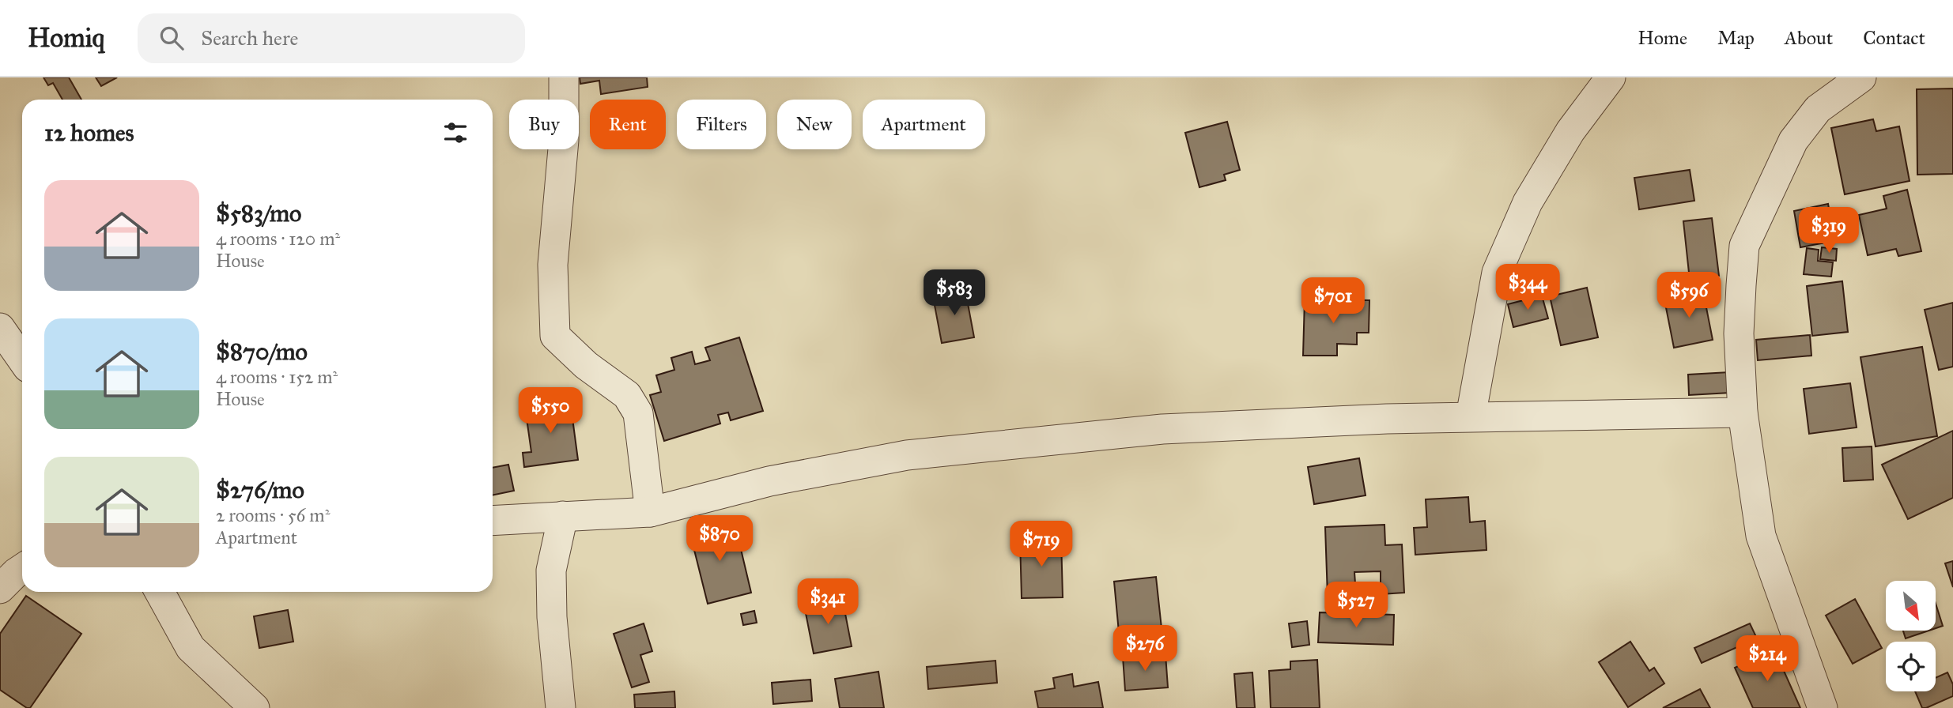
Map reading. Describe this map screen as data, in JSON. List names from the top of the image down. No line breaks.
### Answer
{"north":"bottom right","page":{"header":"Homiq","search":"Search here","nav":["Home","Map","About","Contact"],"chip":["Buy","Rent","Filters","New","Apartment"],"heading":"12 homes","list":[{"name":"$583/mo","note":"4 rooms · 120 m² · House"},{"name":"$870/mo","note":"4 rooms · 152 m² · House"},{"name":"$276/mo","note":"2 rooms · 56 m² · Apartment"}],"price":["$319","$344","$583","$596","$701","$550","$870","$719","$341","$527","$276","$214"]}}
